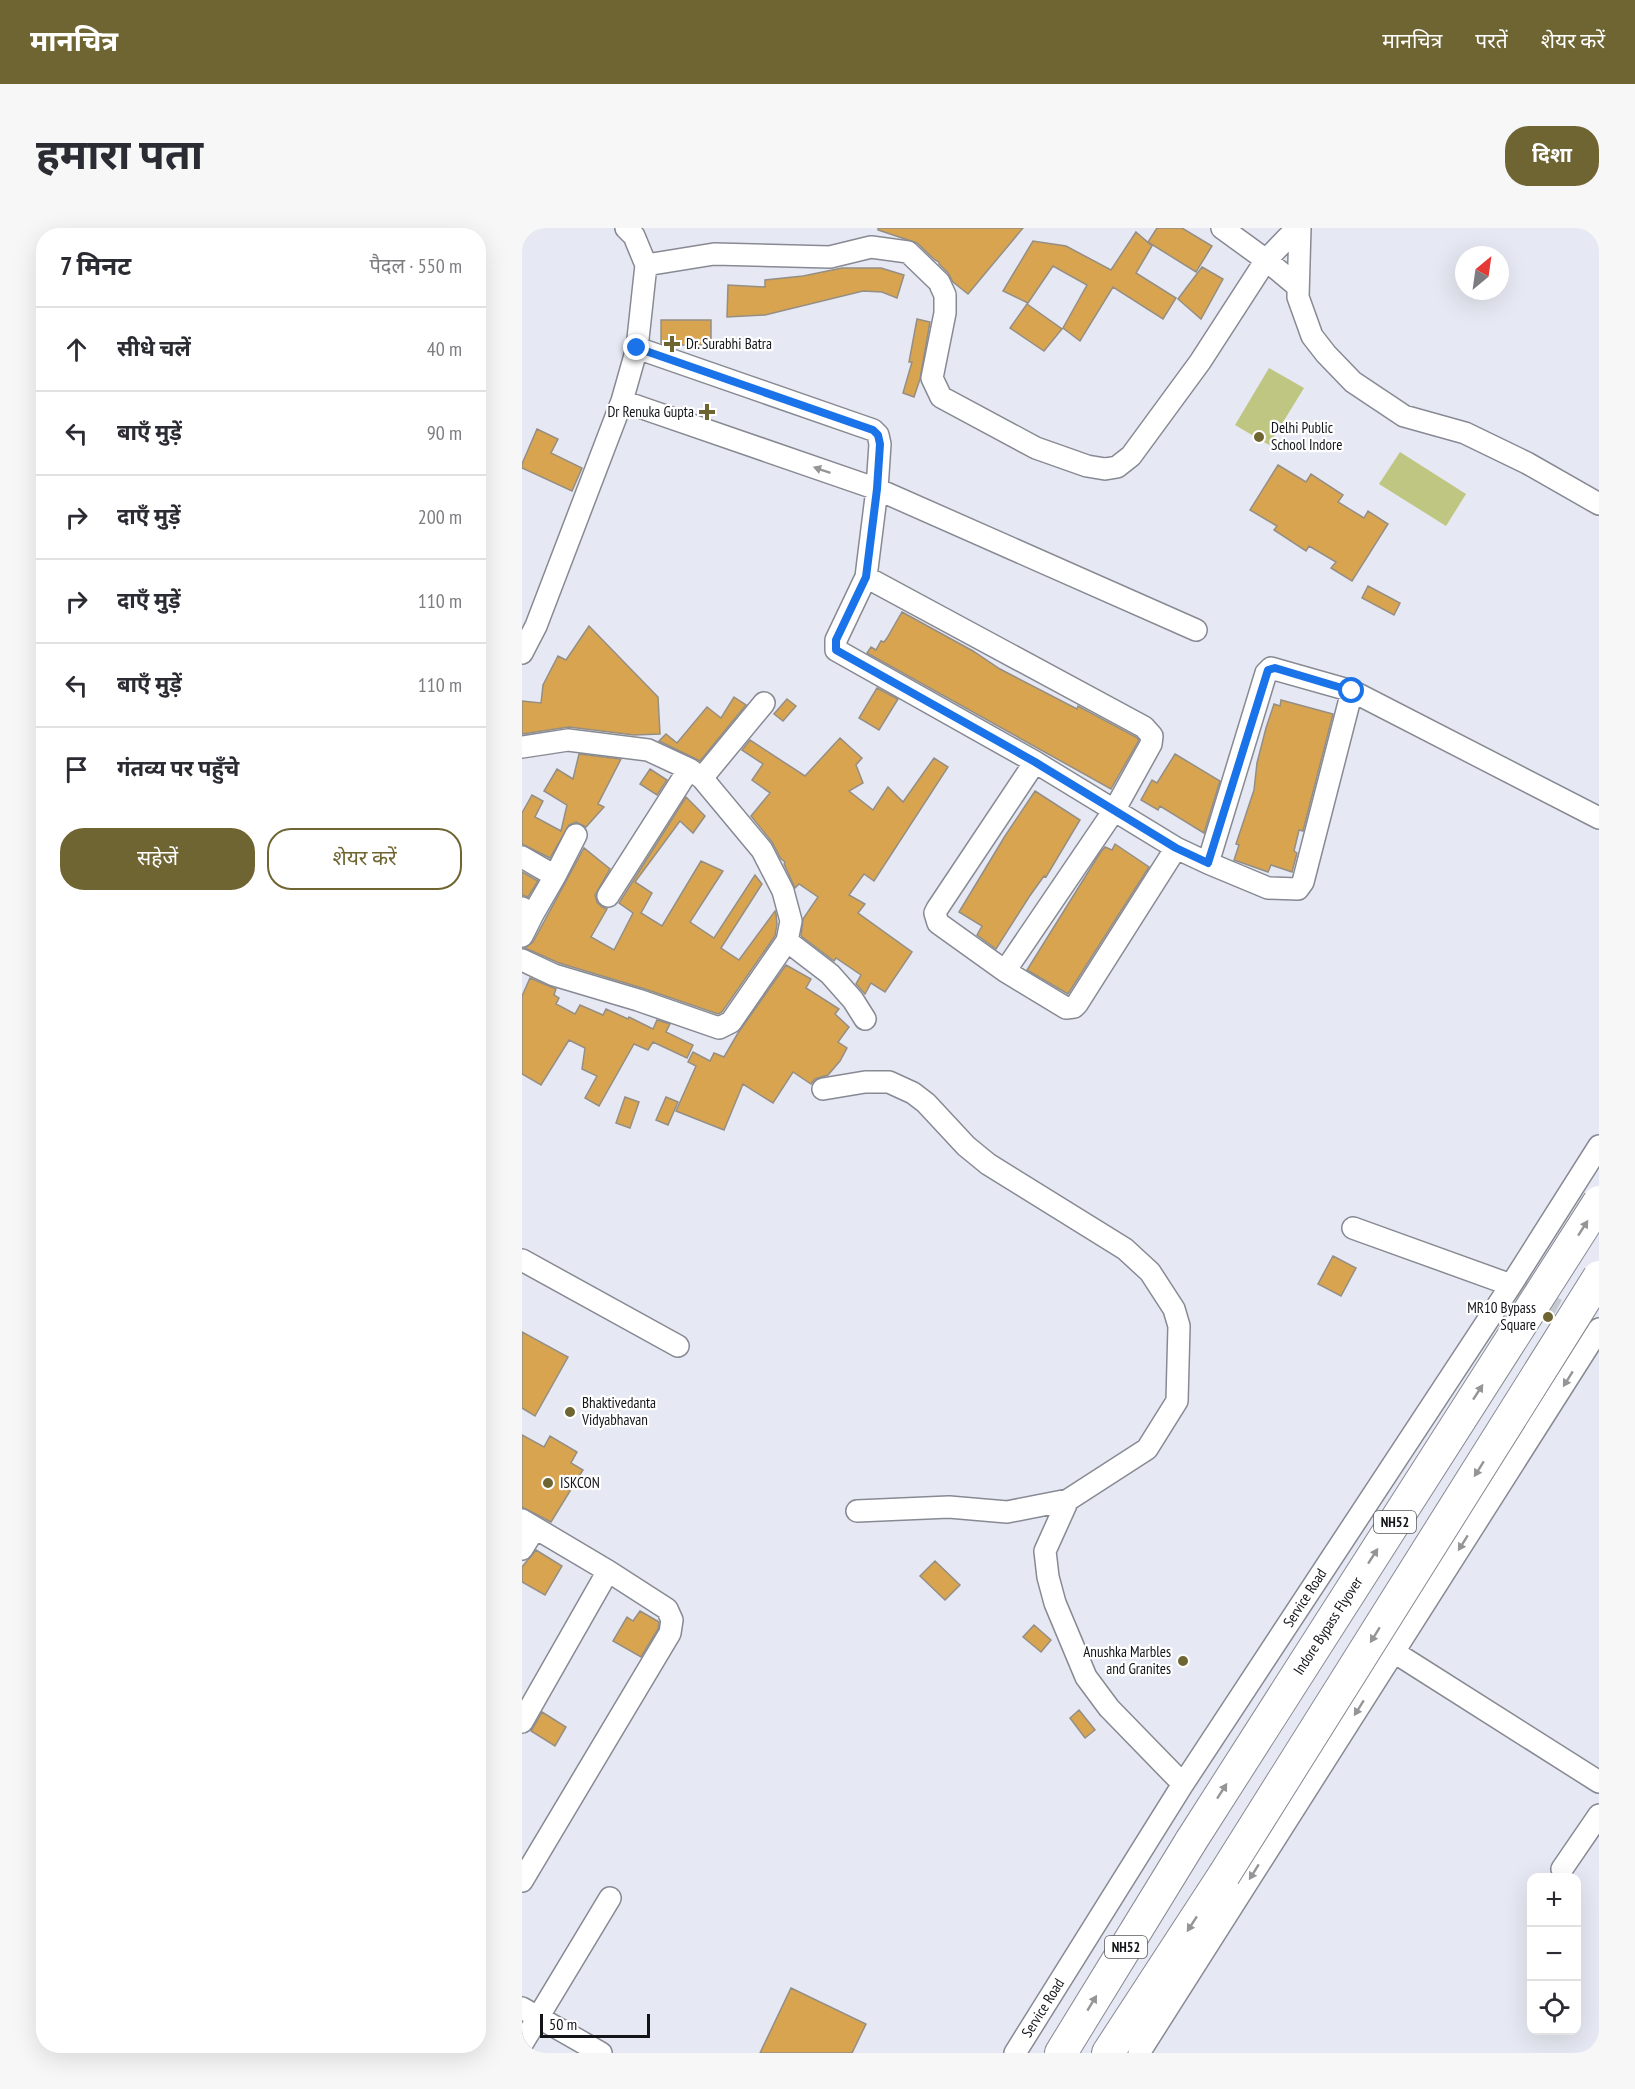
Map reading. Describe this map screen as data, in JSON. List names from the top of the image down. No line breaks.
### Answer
{"streets":{"highway":["NH52","Indore Bypass Flyover"],"street":["Service Road"]},"places":{"health":["Dr. Surabhi Batra","Dr Renuka Gupta"],"other":["Delhi Public School Indore","MR10 Bypass Square","Bhaktivedanta Vidyabhavan","ISKCON","Anushka Marbles and Granites"]},"scale_bar":"50 m","north":"top right","page":{"header":"मानचित्र","nav":["मानचित्र","परतें","शेयर करें"],"title":"हमारा पता","buttons":["दिशा",["सहेजें","शेयर करें"]],"heading":["7 मिनट","पैदल · 550 m"],"list":[["सीधे चलें","40 m"],["बाएँ मुड़ें","90 m"],["दाएँ मुड़ें","200 m"],["दाएँ मुड़ें","110 m"],["बाएँ मुड़ें","110 m"],"गंतव्य पर पहुँचे"],"map_buttons":["+","−"],"scale":"50 m"}}
